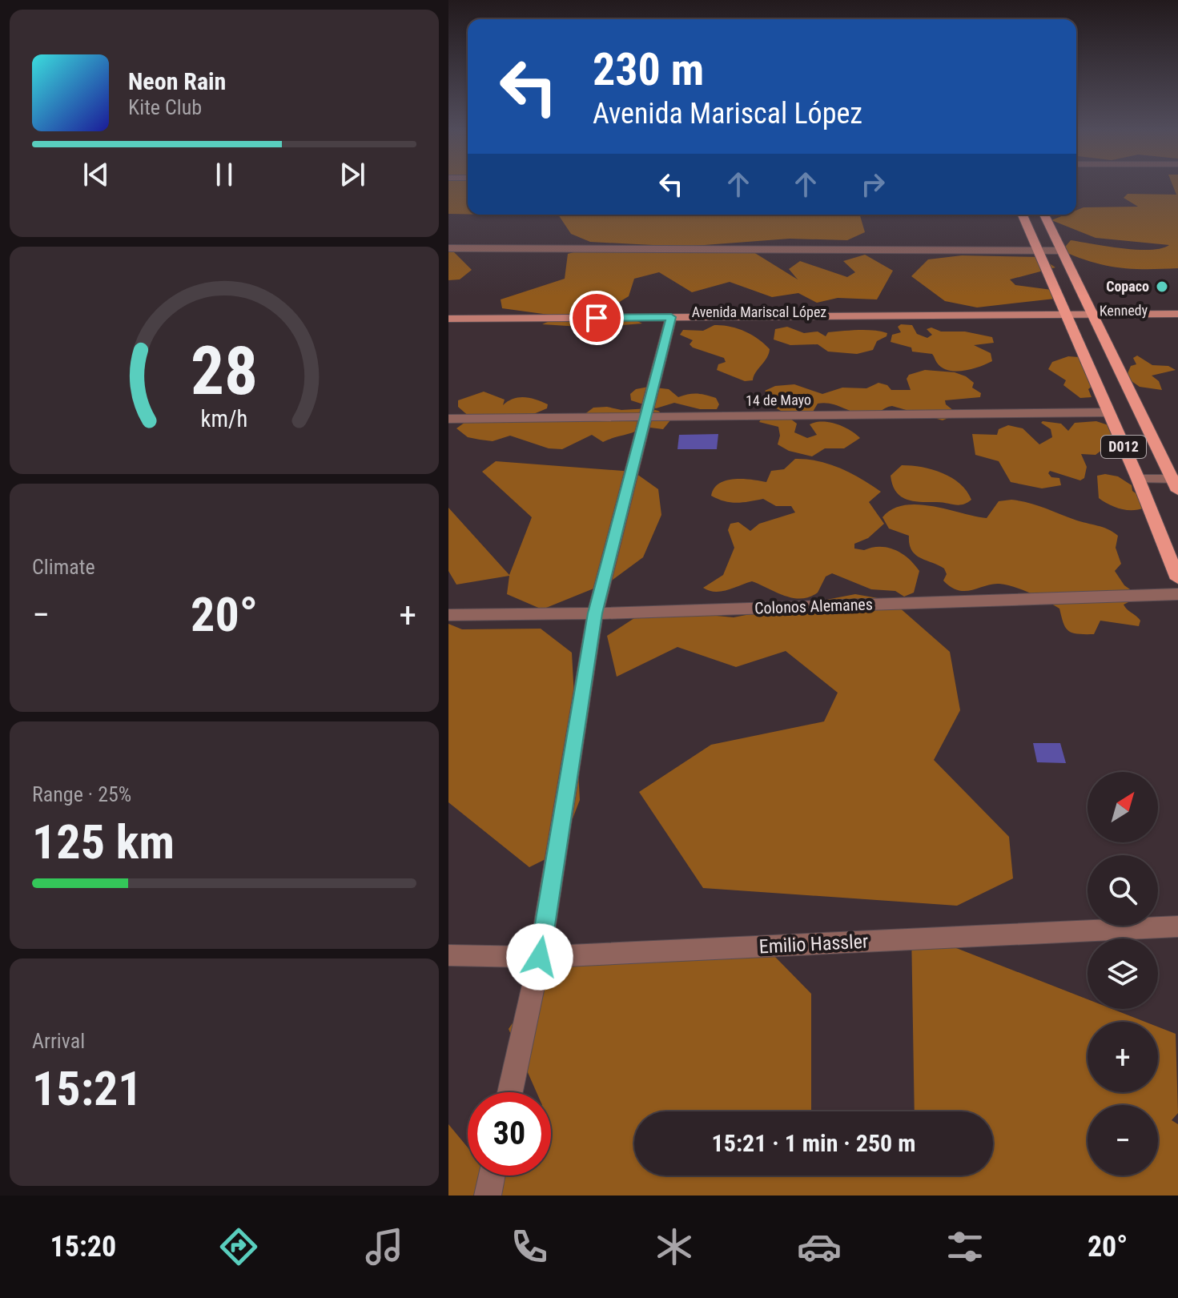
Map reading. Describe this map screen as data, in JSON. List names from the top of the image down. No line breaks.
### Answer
{"streets":{"main road":["D012"],"street":["Kennedy","Avenida Mariscal López","14 de Mayo","Colonos Alemanes","Emilio Hassler"]},"crossings":[["Kennedy","Avenida Mariscal López"],["Kennedy","D012"],["Avenida Mariscal López","D012"],["14 de Mayo","D012"]],"places":["Copaco"],"north":"top right","page":{"turn":["230 m","Avenida Mariscal López"],"song":["Neon Rain","Kite Club"],"tile":["Climate",["Range · 25%","125 km"],["Arrival","15:21"]],"heat":["−","20°","+"],"map_buttons":["+","−"],"limit":"30","trip":"15:21 · 1 min · 250 m","tabs":["15:20","20°"],"gauge":["28","km/h"]}}
